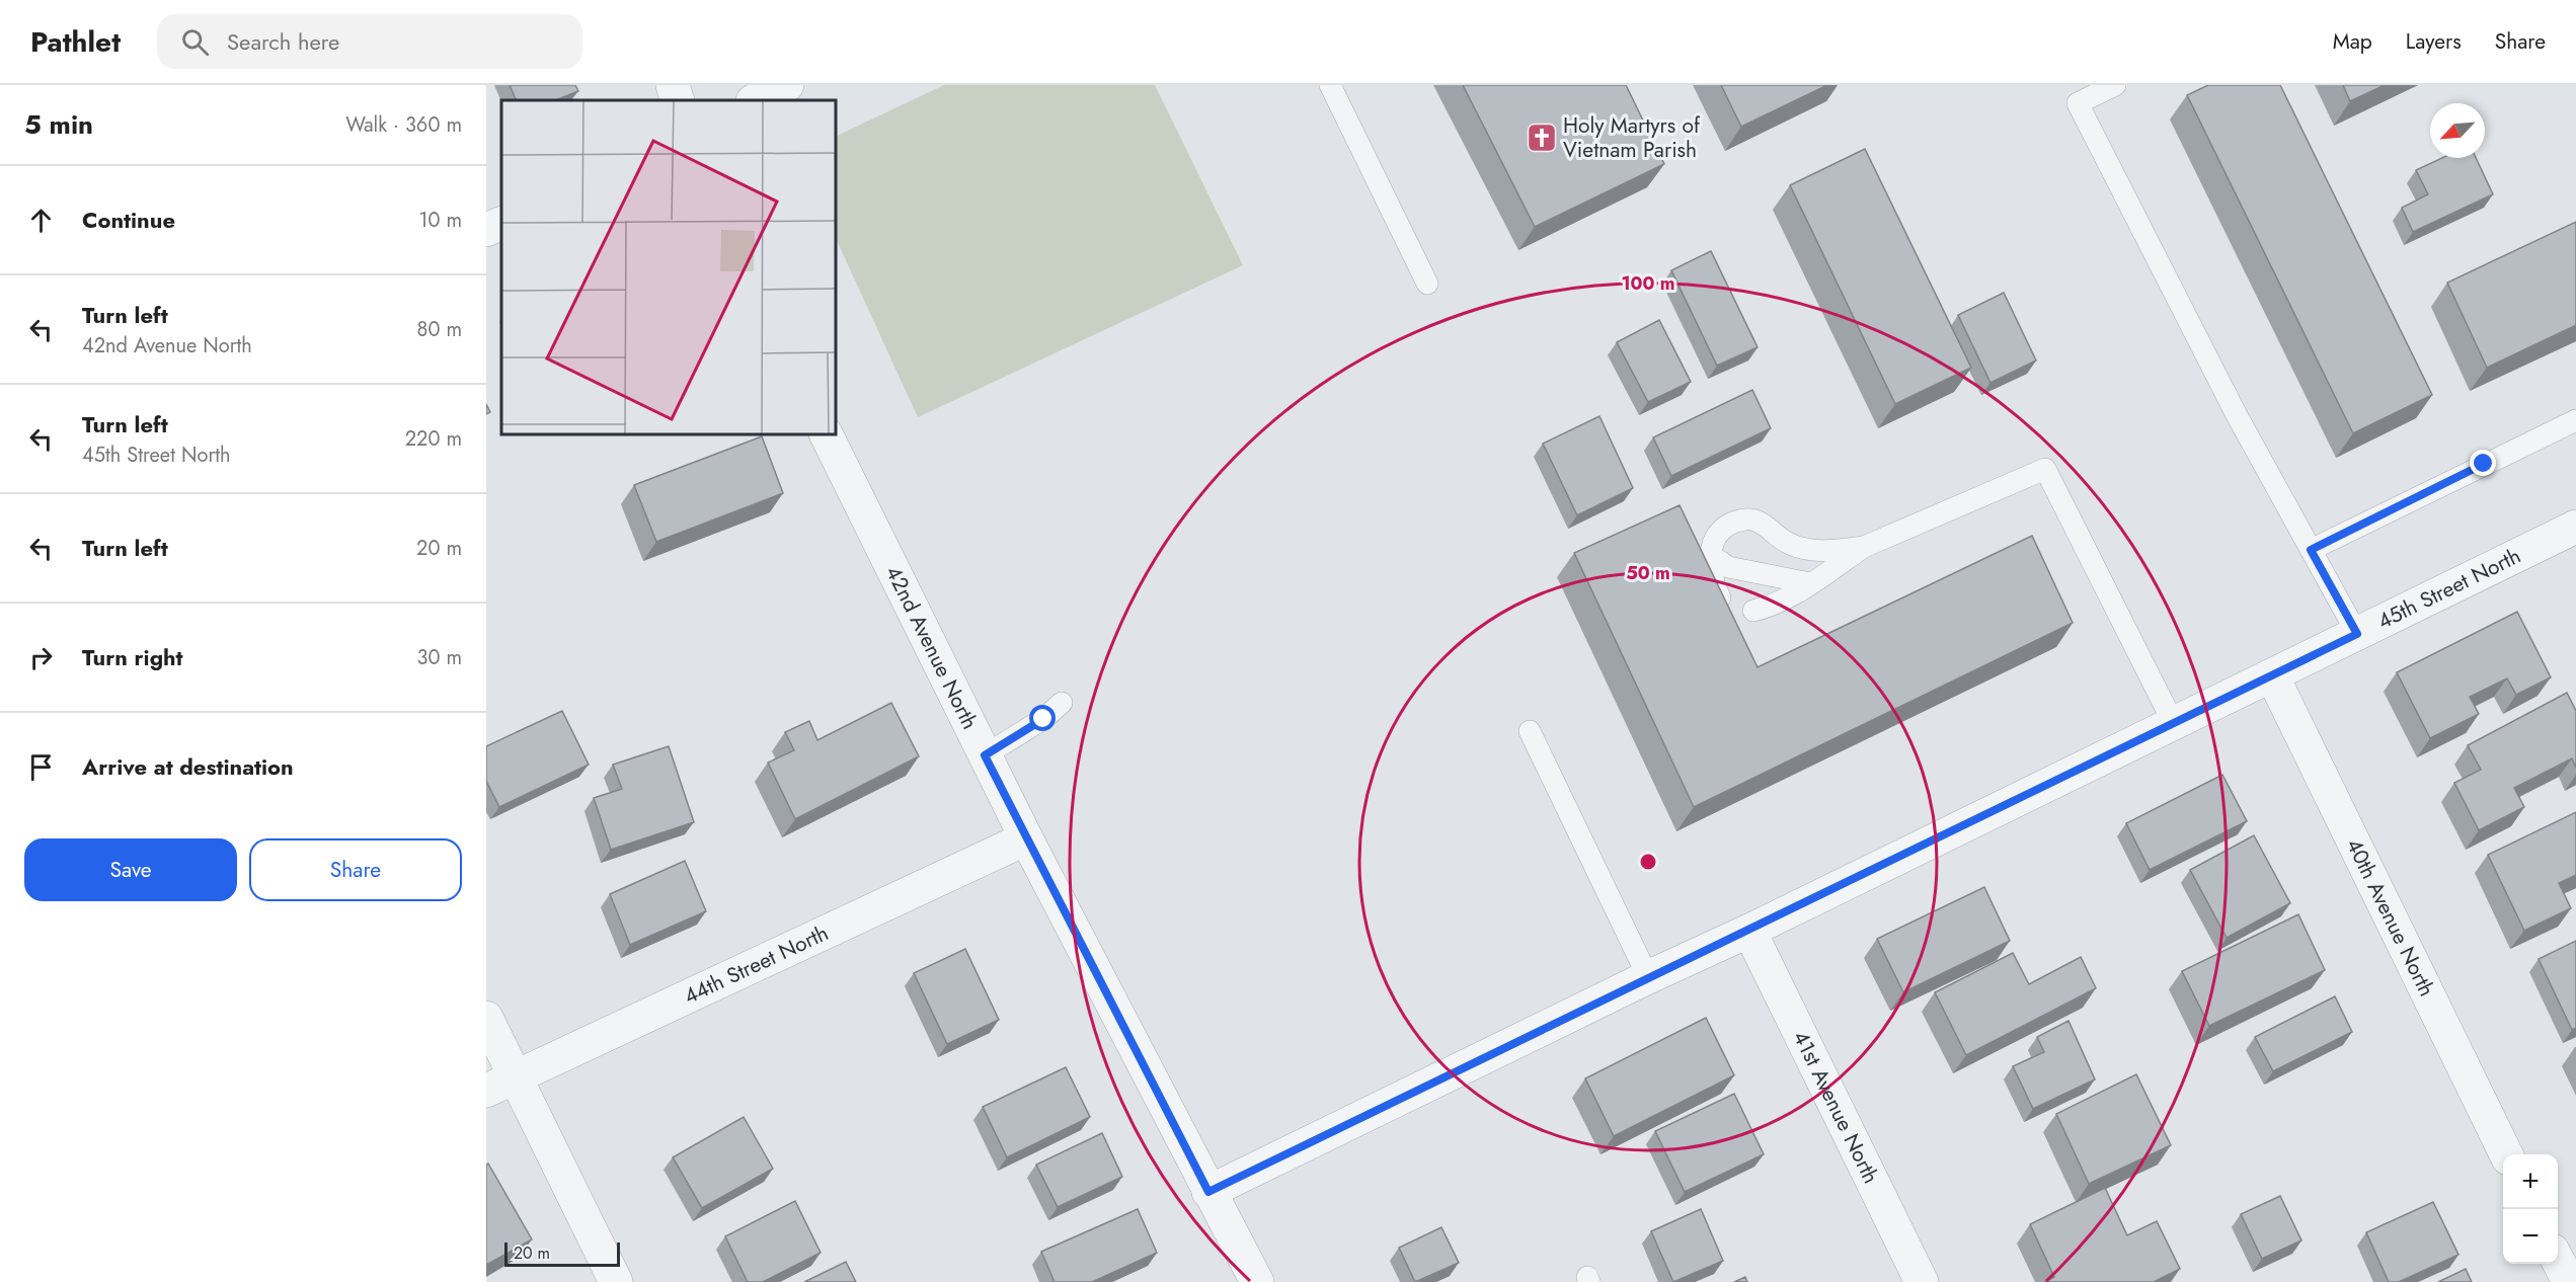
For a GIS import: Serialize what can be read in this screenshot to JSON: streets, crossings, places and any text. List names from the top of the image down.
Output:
{
  "streets": {
    "street": [
      "45th Street North",
      "42nd Avenue North",
      "40th Avenue North",
      "44th Street North",
      "41st Avenue North"
    ]
  },
  "crossings": [
    ["45th Street North", "42nd Avenue North"],
    ["45th Street North", "40th Avenue North"],
    ["45th Street North", "41st Avenue North"],
    ["42nd Avenue North", "44th Street North"]
  ],
  "places": {
    "church": ["Holy Martyrs of Vietnam Parish"]
  },
  "scale_bar": "20 m",
  "north": "bottom left",
  "page": {
    "header": "Pathlet",
    "search": "Search here",
    "nav": ["Map", "Layers", "Share"],
    "heading": ["5 min", "Walk · 360 m"],
    "list": [
      ["Continue", "10 m"],
      ["Turn left", "42nd Avenue North", "80 m"],
      ["Turn left", "45th Street North", "220 m"],
      ["Turn left", "20 m"],
      ["Turn right", "30 m"],
      "Arrive at destination"
    ],
    "buttons": ["Save", "Share"],
    "map_buttons": ["+", "−"],
    "scale": "20 m"
  },
  "rings": ["100 m", "50 m"]
}
